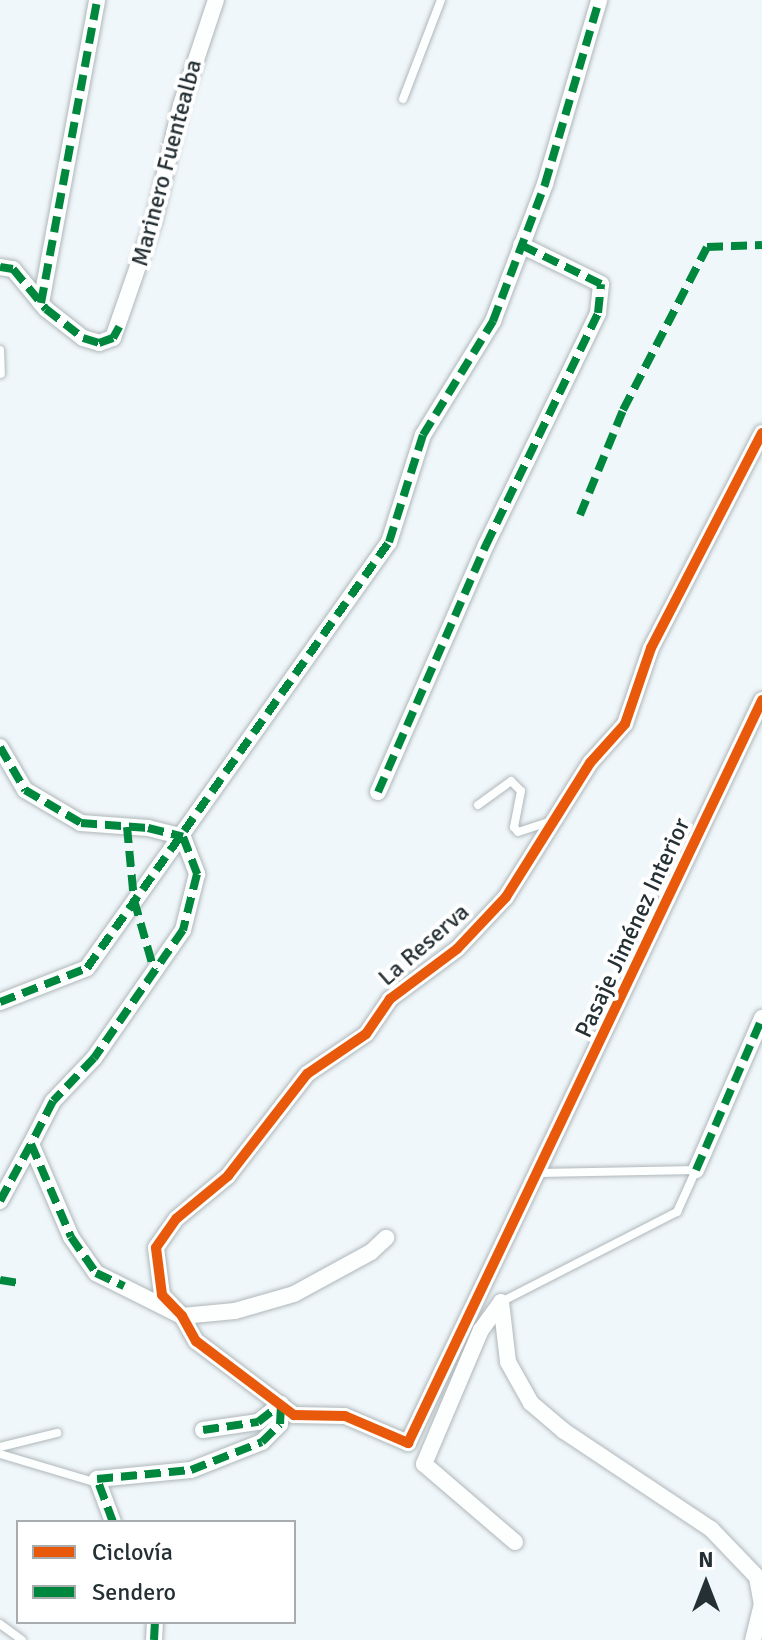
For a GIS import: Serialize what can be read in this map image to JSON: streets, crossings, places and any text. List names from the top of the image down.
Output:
{
  "streets": {
    "street": ["Marinero Fuentealba", "Pasaje Jiménez Interior", "La Reserva"]
  },
  "crossings": [
    ["Pasaje Jiménez Interior", "La Reserva"]
  ],
  "legend": ["Ciclovía", "Sendero"],
  "north": "top"
}
